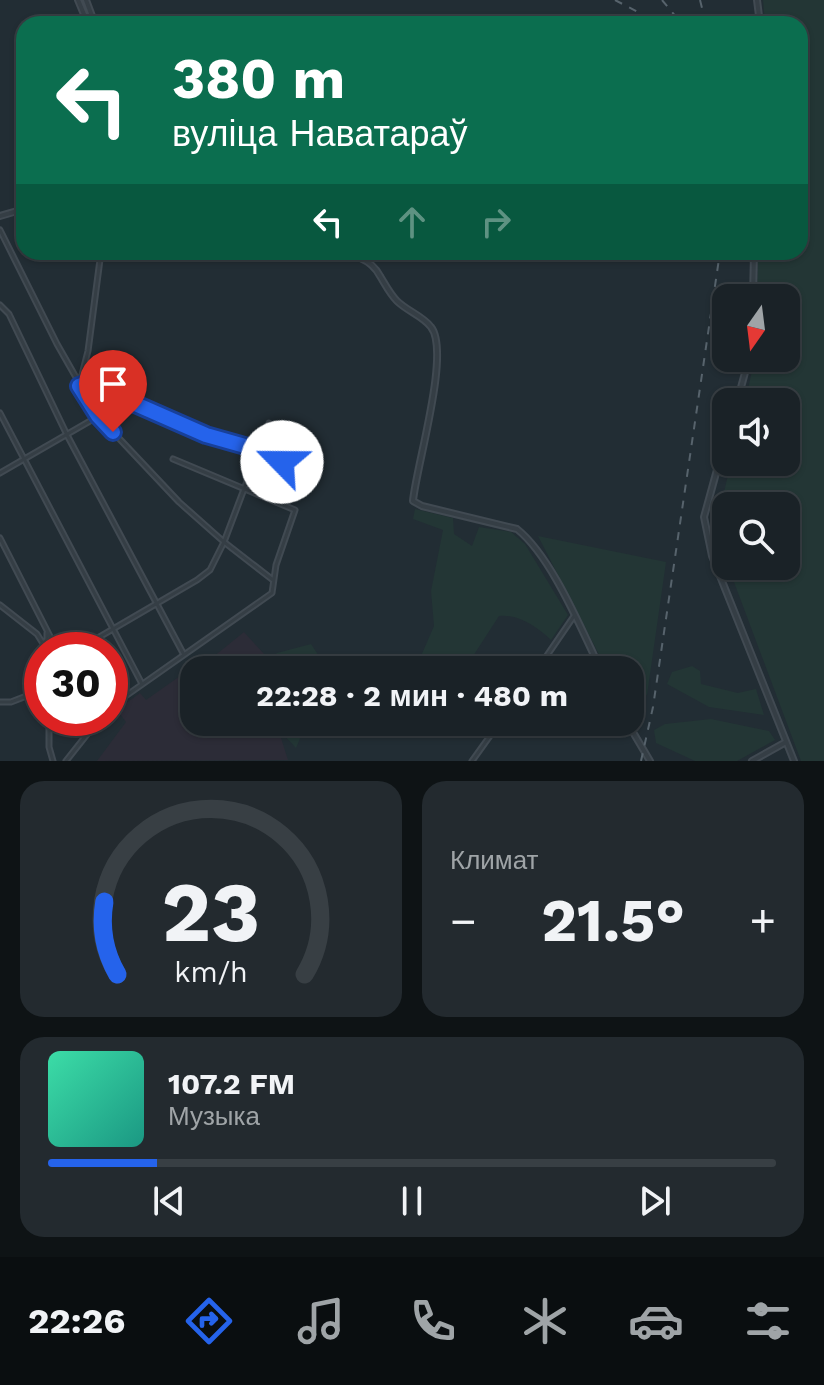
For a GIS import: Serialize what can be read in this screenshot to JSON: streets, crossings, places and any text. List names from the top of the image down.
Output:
{
  "north": "bottom",
  "page": {
    "turn": ["380 m", "вуліца Наватараў"],
    "limit": "30",
    "trip": "22:28 · 2 мин · 480 m",
    "tile": "Климат",
    "heat": ["−", "21.5°", "+"],
    "song": ["107.2 FM", "Музыка"],
    "tabs": "22:26",
    "gauge": ["23", "km/h"]
  }
}
